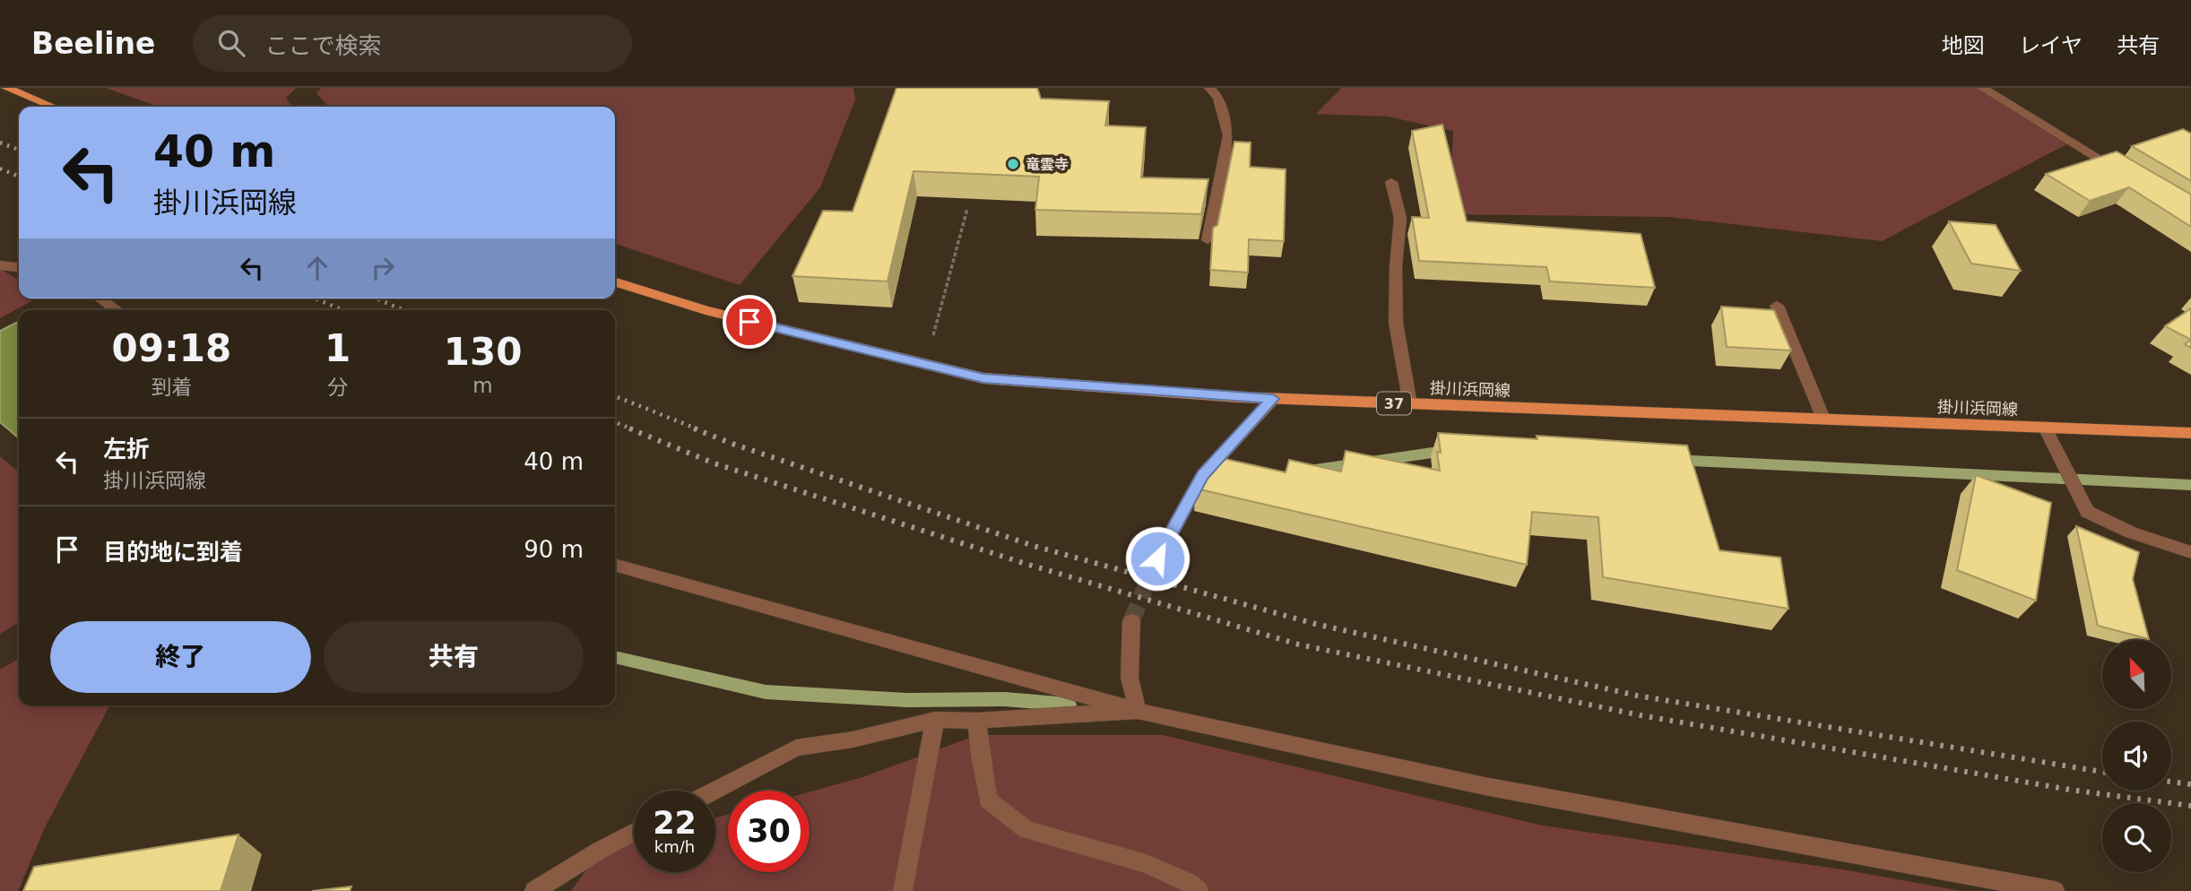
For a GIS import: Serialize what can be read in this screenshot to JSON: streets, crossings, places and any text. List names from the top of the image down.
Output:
{
  "streets": {
    "main road": ["掛川浜岡線", "37"]
  },
  "places": ["竜雲寺"],
  "north": "top left",
  "page": {
    "header": "Beeline",
    "search": "ここで検索",
    "nav": ["地図", "レイヤ", "共有"],
    "turn": ["40 m", "掛川浜岡線"],
    "eta": [
      "09:18",
      "到着",
      "1",
      "分",
      "130",
      "m"
    ],
    "list": [
      {
        "name": "左折",
        "note": "掛川浜岡線",
        "value": "40 m"
      },
      {
        "name": "目的地に到着",
        "value": "90 m"
      }
    ],
    "buttons": ["終了", "共有"],
    "speed": "22 km/h",
    "limit": "30"
  }
}
